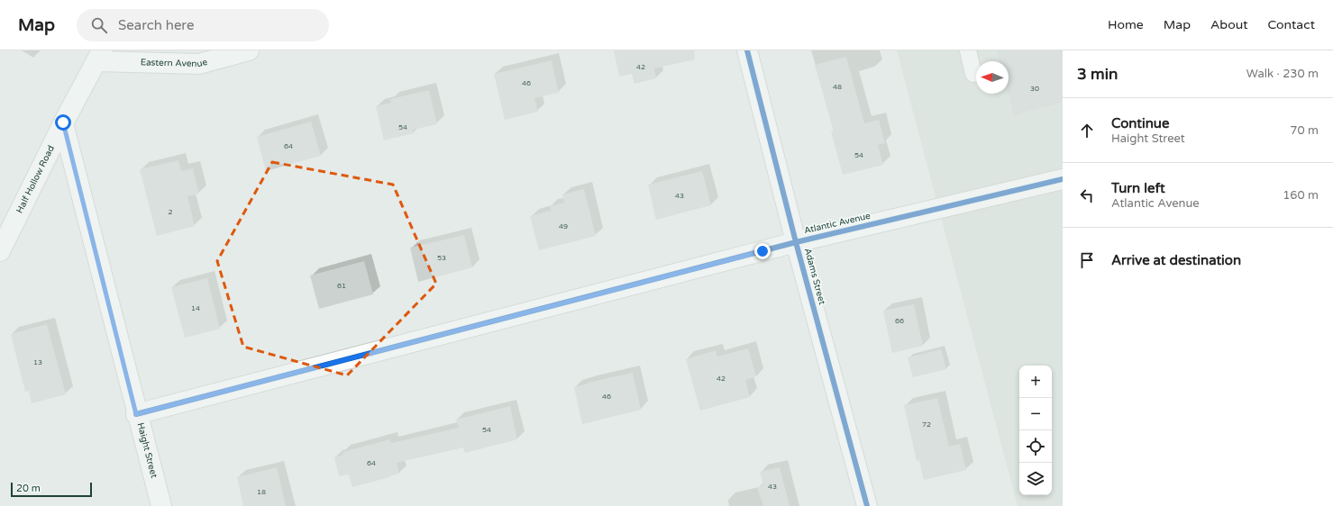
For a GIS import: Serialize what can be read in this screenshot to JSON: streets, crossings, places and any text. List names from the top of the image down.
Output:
{
  "streets": {
    "street": [
      "Eastern Avenue",
      "Half Hollow Road",
      "Atlantic Avenue",
      "Adams Street",
      "Haight Street"
    ]
  },
  "crossings": [
    ["Eastern Avenue", "Half Hollow Road"],
    ["Half Hollow Road", "Haight Street"],
    ["Atlantic Avenue", "Adams Street"],
    ["Atlantic Avenue", "Haight Street"]
  ],
  "house_numbers": [
    "42",
    "46",
    "48",
    "30",
    "54",
    "64",
    "54",
    "43",
    "2",
    "49",
    "53",
    "61",
    "14",
    "66",
    "13",
    "42",
    "46",
    "72",
    "54",
    "64",
    "43",
    "18"
  ],
  "scale_bar": "20 m",
  "north": "left",
  "page": {
    "header": "Map",
    "search": "Search here",
    "nav": [
      "Home",
      "Map",
      "About",
      "Contact"
    ],
    "heading": ["3 min", "Walk · 230 m"],
    "list": [
      ["Continue", "Haight Street", "70 m"],
      ["Turn left", "Atlantic Avenue", "160 m"],
      "Arrive at destination"
    ],
    "map_buttons": ["+", "−"],
    "scale": "20 m"
  }
}
